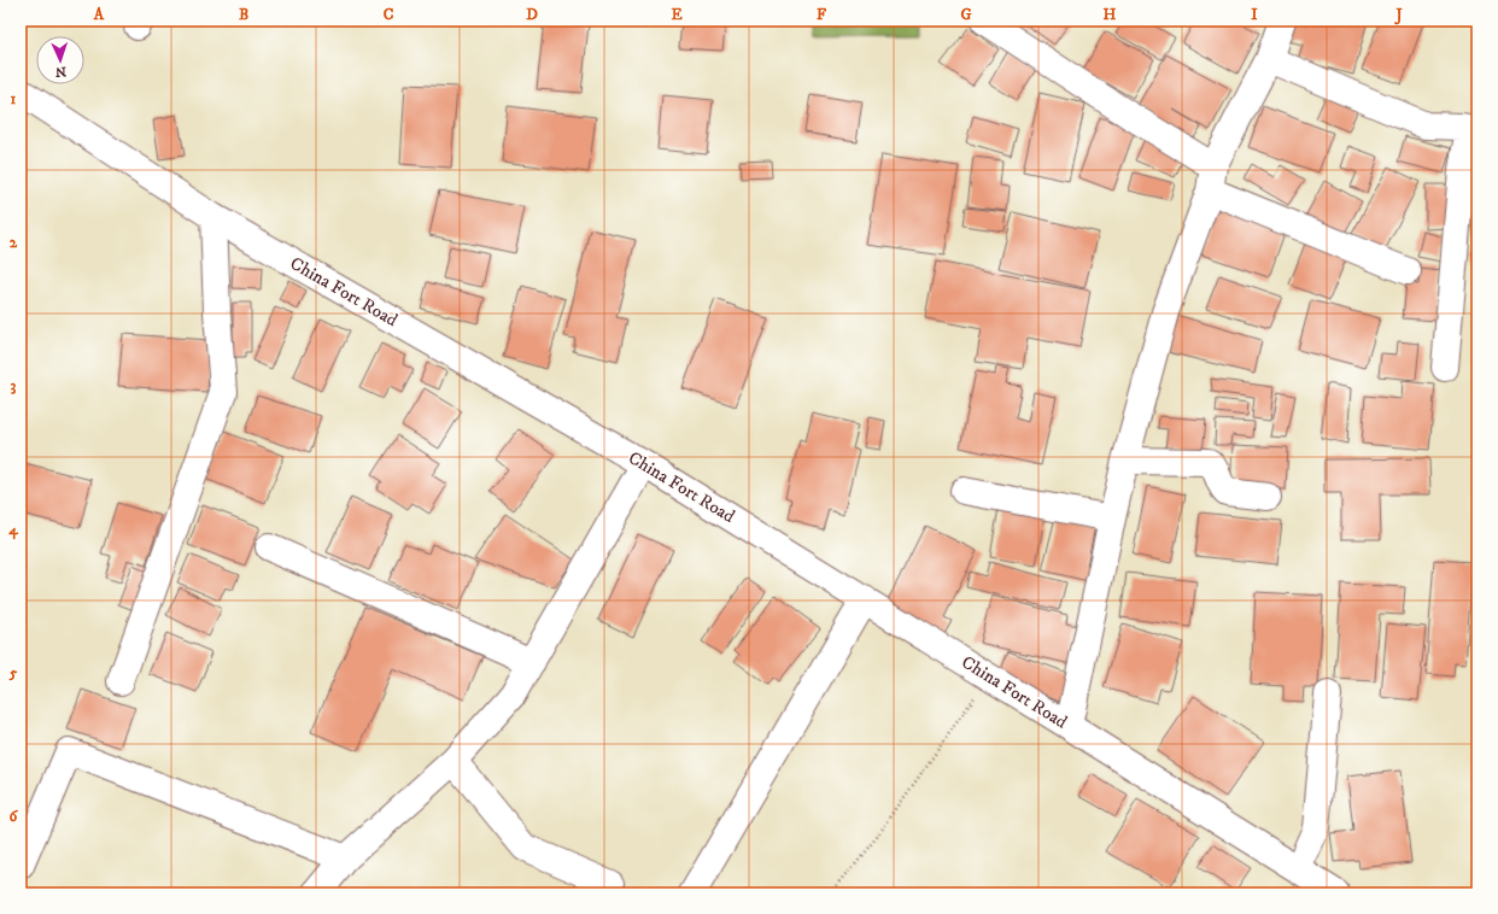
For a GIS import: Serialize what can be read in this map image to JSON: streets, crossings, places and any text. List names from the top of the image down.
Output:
{
  "streets": {
    "street": ["China Fort Road"]
  },
  "north": "bottom",
  "grid": {
    "columns": [
      "A",
      "B",
      "C",
      "D",
      "E",
      "F",
      "G",
      "H",
      "I",
      "J"
    ],
    "rows": [
      "1",
      "2",
      "3",
      "4",
      "5",
      "6"
    ]
  }
}
